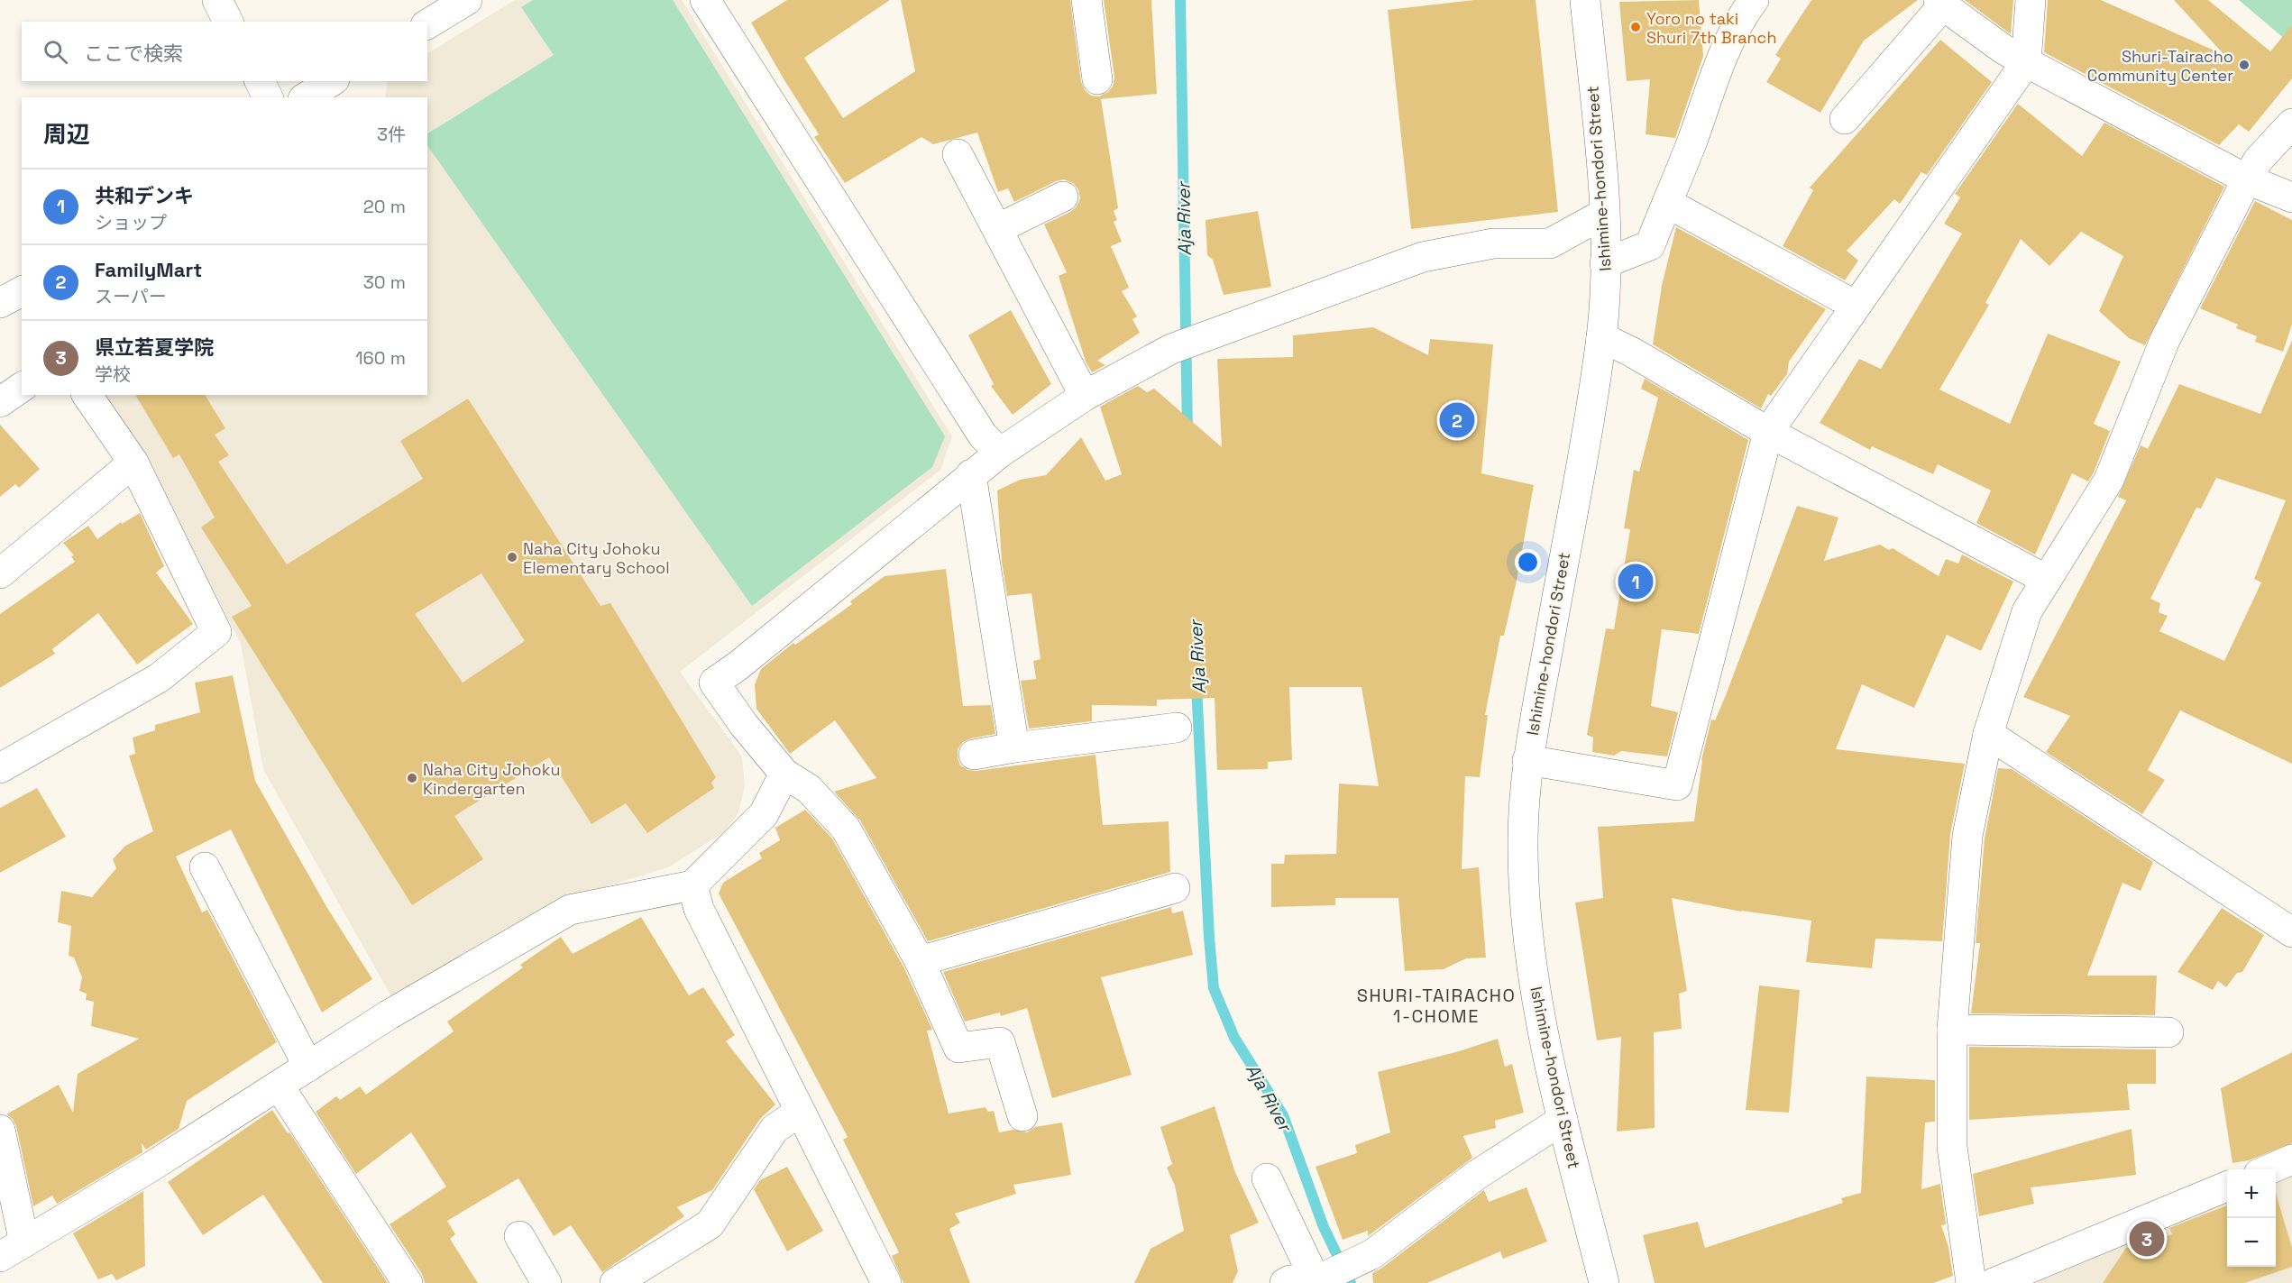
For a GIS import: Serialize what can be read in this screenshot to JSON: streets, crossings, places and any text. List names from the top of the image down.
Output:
{
  "streets": {
    "street": ["Ishimine-hondori Street"]
  },
  "districts": ["SHURI-TAIRACHO 1-CHOME"],
  "water": ["Aja River"],
  "places": [
    "Yoro no taki Shuri 7th Branch",
    "Shuri-Tairacho Community Center",
    "Naha City Johoku Elementary School",
    "Naha City Johoku Kindergarten"
  ],
  "page": {
    "search": "ここで検索",
    "heading": ["周辺", "3件"],
    "list": [
      {
        "mark": "1",
        "name": "共和デンキ",
        "note": "ショップ",
        "value": "20 m"
      },
      {
        "mark": "2",
        "name": "FamilyMart",
        "note": "スーパー",
        "value": "30 m"
      },
      {
        "mark": "3",
        "name": "県立若夏学院",
        "note": "学校",
        "value": "160 m"
      }
    ],
    "pins": ["2", "1", "3"],
    "map_buttons": ["+", "−"]
  }
}
